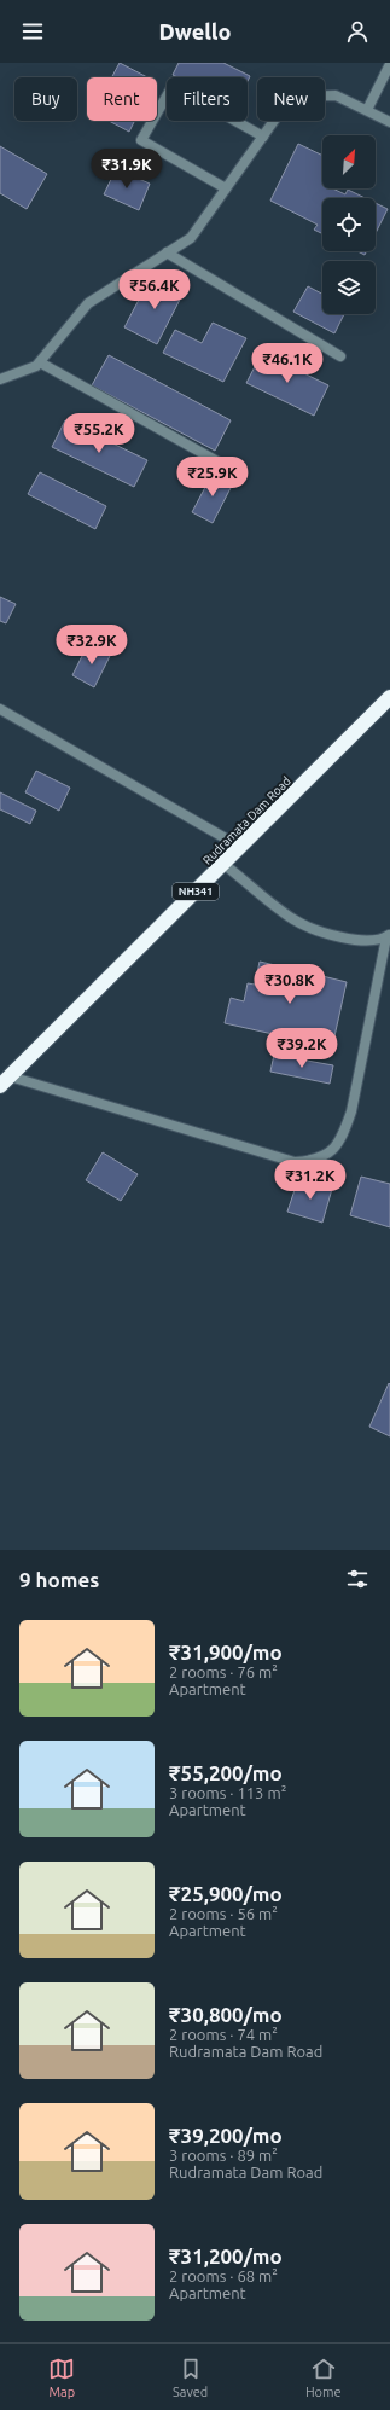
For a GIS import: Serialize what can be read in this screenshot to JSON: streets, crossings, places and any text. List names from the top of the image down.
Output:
{
  "streets": {
    "highway": ["Rudramata Dam Road", "NH341"]
  },
  "north": "top right",
  "page": {
    "header": "Dwello",
    "chip": [
      "Buy",
      "Rent",
      "Filters",
      "New"
    ],
    "price": [
      "₹31.9K",
      "₹56.4K",
      "₹46.1K",
      "₹55.2K",
      "₹25.9K",
      "₹32.9K",
      "₹30.8K",
      "₹39.2K",
      "₹31.2K"
    ],
    "heading": "9 homes",
    "list": [
      {
        "name": "₹31,900/mo",
        "note": "2 rooms · 76 m² · Apartment"
      },
      {
        "name": "₹55,200/mo",
        "note": "3 rooms · 113 m² · Apartment"
      },
      {
        "name": "₹25,900/mo",
        "note": "2 rooms · 56 m² · Apartment"
      },
      {
        "name": "₹30,800/mo",
        "note": "2 rooms · 74 m² · Rudramata Dam Road"
      },
      {
        "name": "₹39,200/mo",
        "note": "3 rooms · 89 m² · Rudramata Dam Road"
      },
      {
        "name": "₹31,200/mo",
        "note": "2 rooms · 68 m² · Apartment"
      }
    ],
    "tabs": ["Map", "Saved", "Home"]
  }
}
